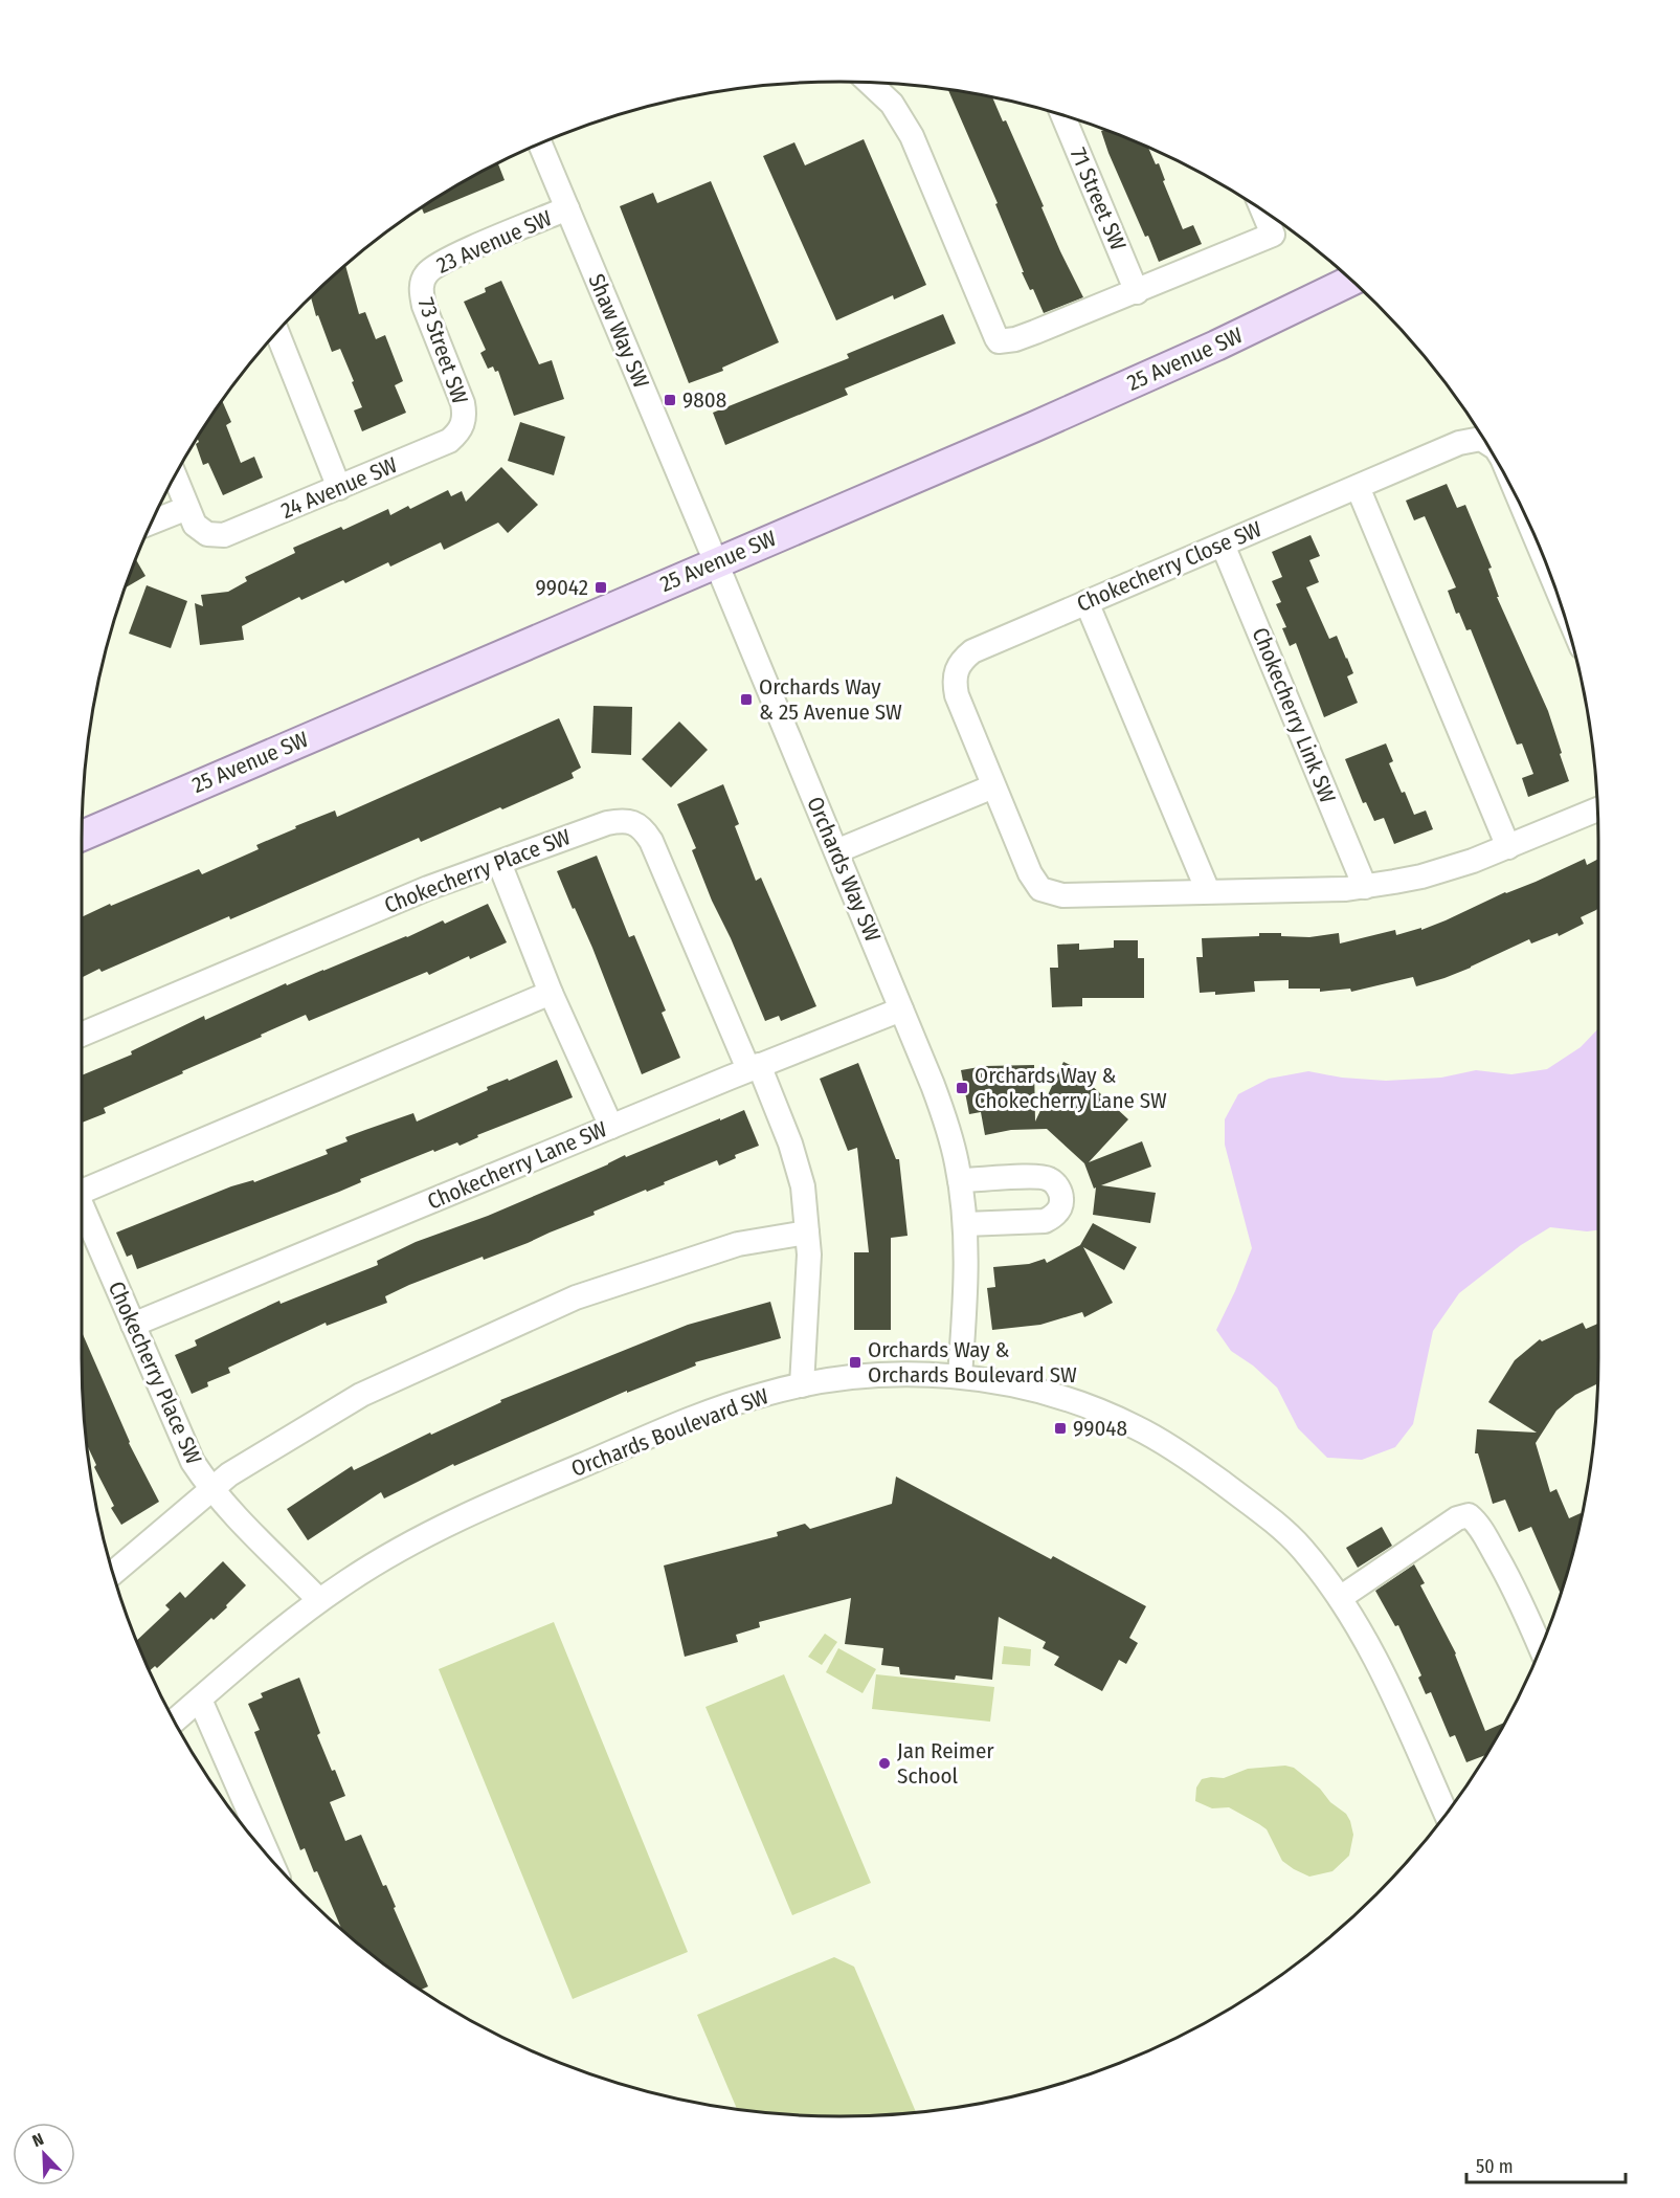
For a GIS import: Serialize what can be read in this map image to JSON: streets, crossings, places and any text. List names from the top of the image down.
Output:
{
  "streets": {
    "main road": ["25 Avenue SW"],
    "street": [
      "71 Street SW",
      "23 Avenue SW",
      "Shaw Way SW",
      "73 Street SW",
      "24 Avenue SW",
      "Chokecherry Close SW",
      "Chokecherry Link SW",
      "Orchards Way SW",
      "Chokecherry Place SW",
      "Chokecherry Lane SW",
      "Orchards Boulevard SW"
    ]
  },
  "crossings": [
    ["23 Avenue SW", "Shaw Way SW"],
    ["23 Avenue SW", "73 Street SW"],
    ["Shaw Way SW", "25 Avenue SW"],
    ["Shaw Way SW", "Orchards Way SW"],
    ["73 Street SW", "24 Avenue SW"],
    ["25 Avenue SW", "Orchards Way SW"],
    ["Chokecherry Close SW", "Chokecherry Link SW"],
    ["Orchards Way SW", "Chokecherry Lane SW"],
    ["Orchards Way SW", "Orchards Boulevard SW"],
    ["Chokecherry Place SW", "Chokecherry Lane SW"],
    ["Chokecherry Place SW", "Orchards Boulevard SW"]
  ],
  "places": {
    "transit": [
      "9808",
      "99042",
      "Orchards Way & 25 Avenue SW",
      "Orchards Way & Chokecherry Lane SW",
      "Orchards Way & Orchards Boulevard SW",
      "99048"
    ],
    "other": ["Jan Reimer School"]
  },
  "scale_bar": "50 m",
  "north": "top left"
}
